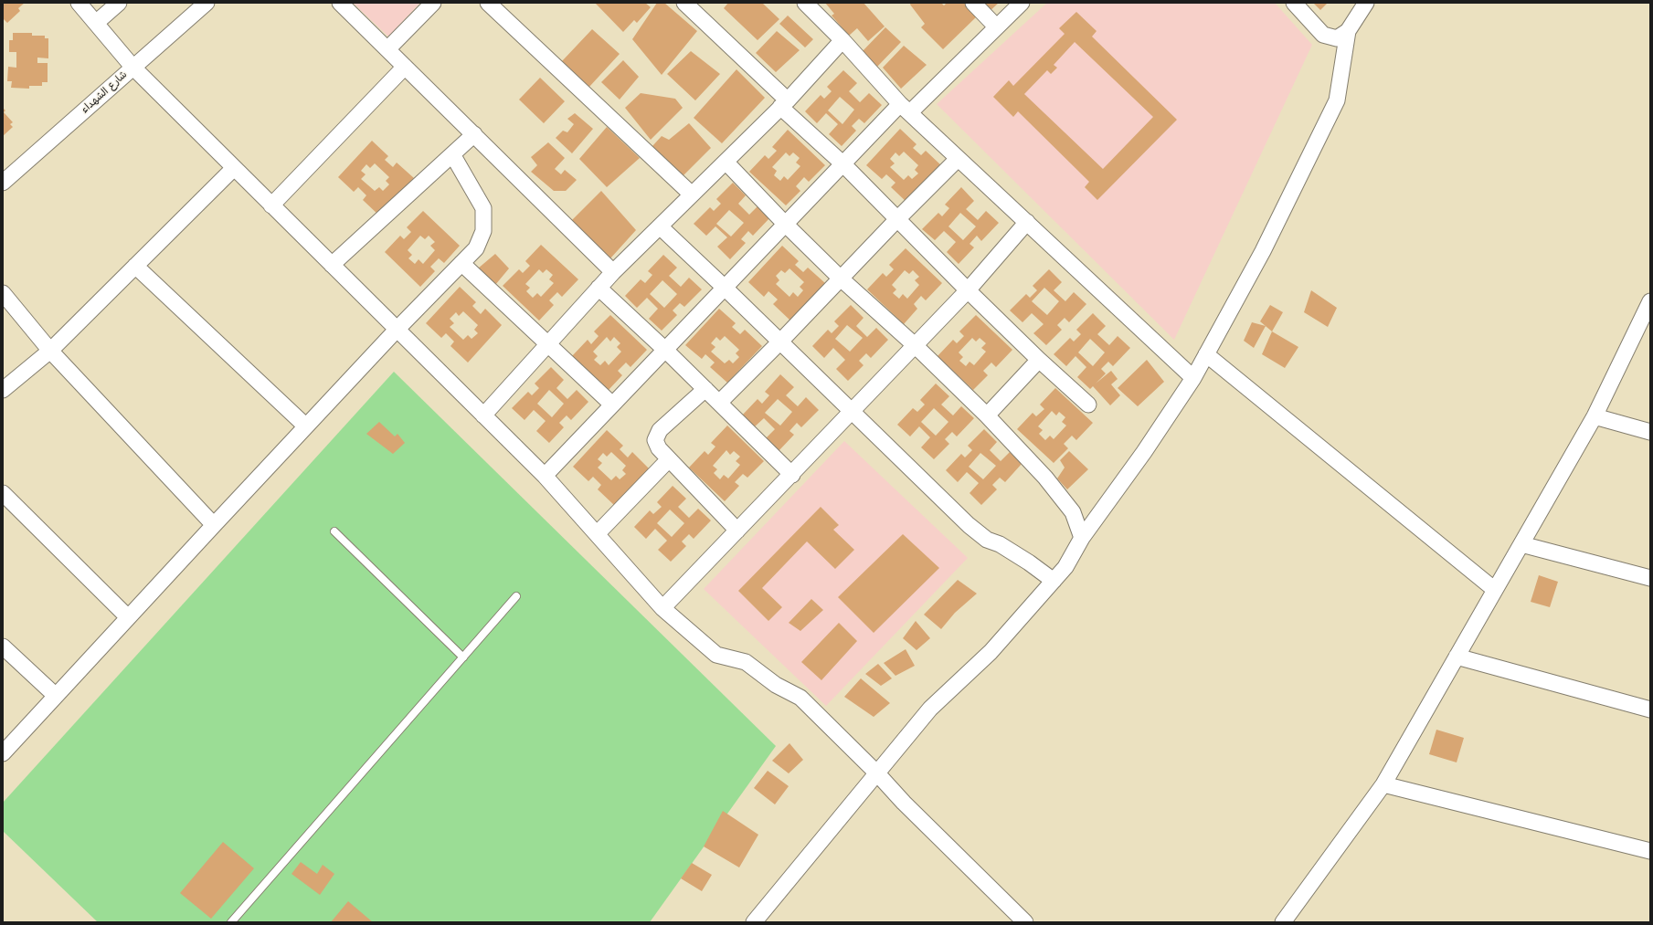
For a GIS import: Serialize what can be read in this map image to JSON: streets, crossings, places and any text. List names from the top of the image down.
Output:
{
  "streets": {
    "street": ["شارع الشهداء"]
  }
}
